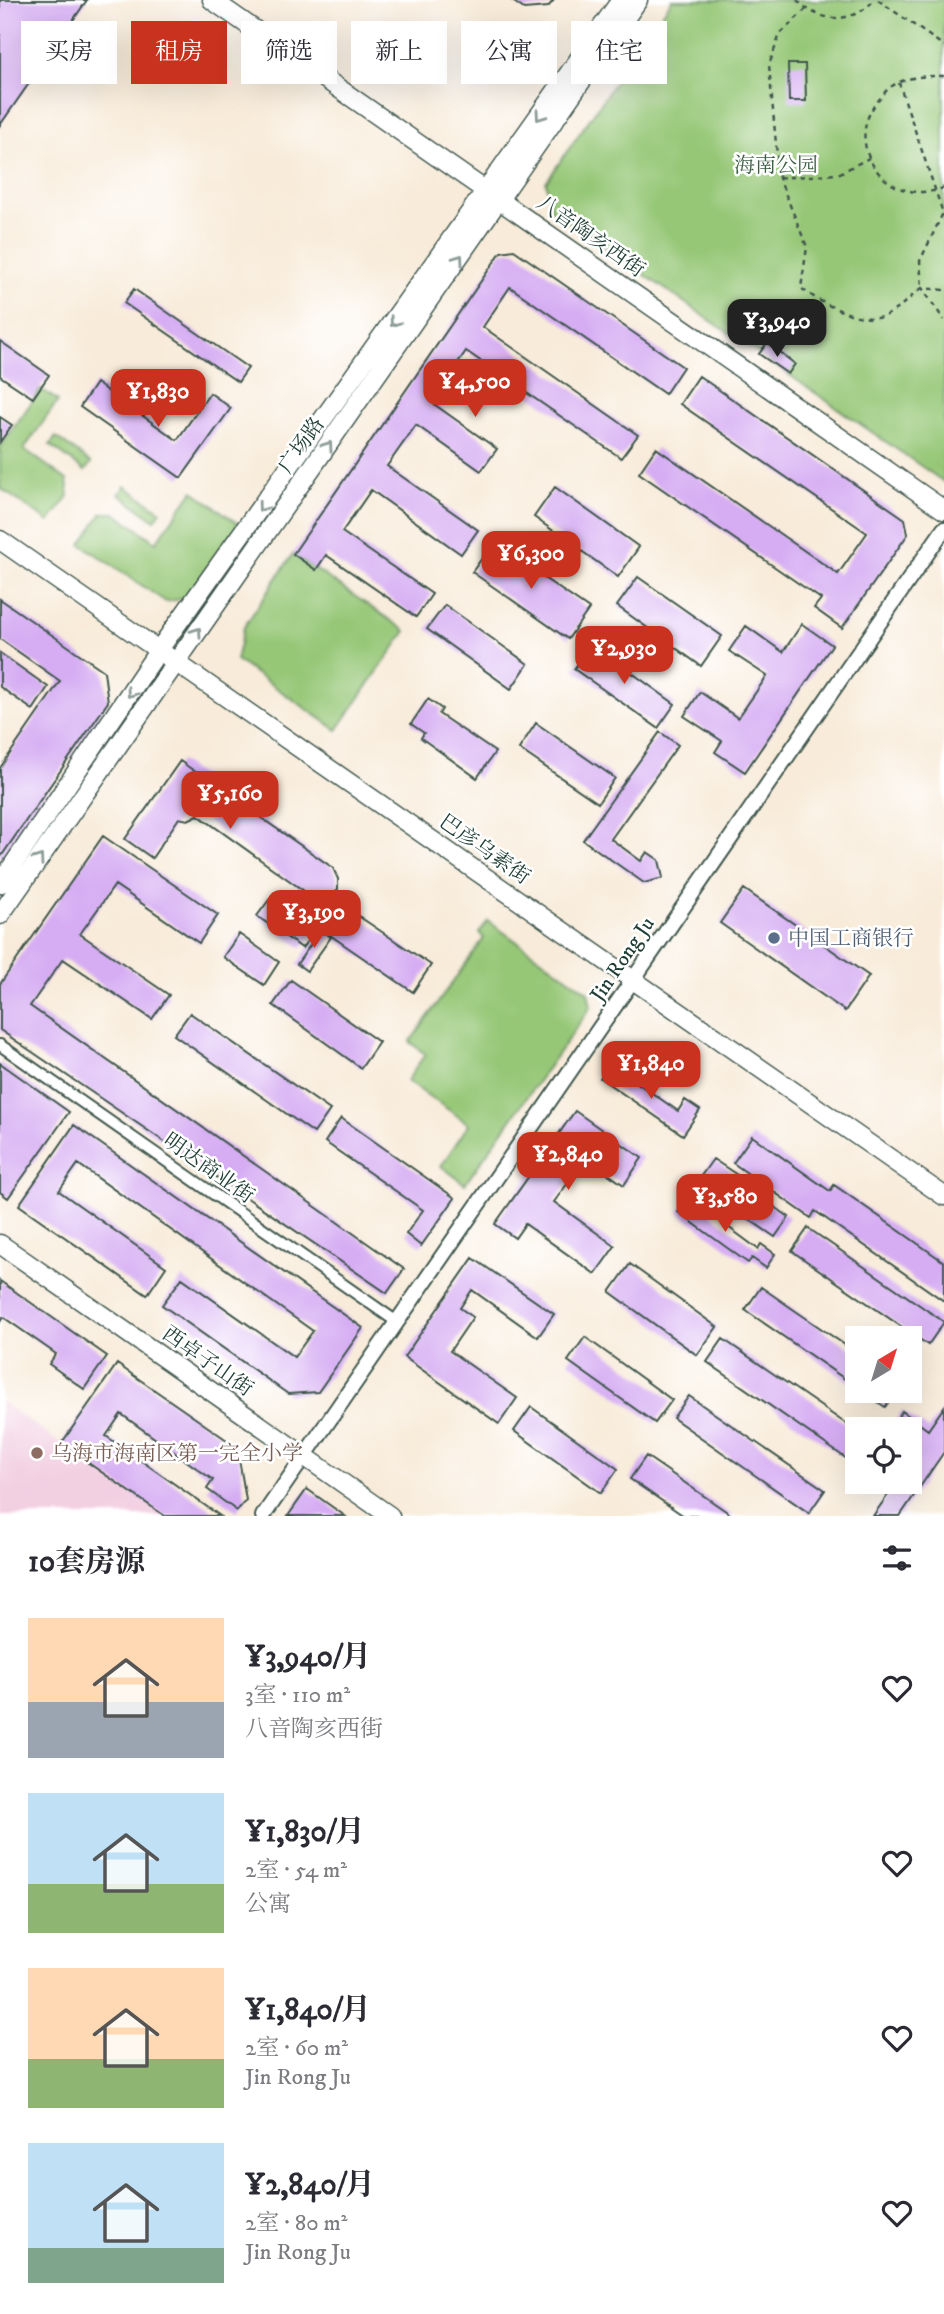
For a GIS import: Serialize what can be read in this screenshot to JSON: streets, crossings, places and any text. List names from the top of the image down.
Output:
{
  "streets": {
    "street": [
      "八音陶亥西街",
      "广场路",
      "巴彦乌素街",
      "Jin Rong Ju",
      "明达商业街",
      "西卓子山街"
    ]
  },
  "crossings": [
    ["八音陶亥西街", "广场路"],
    ["广场路", "巴彦乌素街"],
    ["巴彦乌素街", "Jin Rong Ju"],
    ["Jin Rong Ju", "明达商业街"],
    ["Jin Rong Ju", "西卓子山街"]
  ],
  "parks": ["海南公园"],
  "places": ["中国工商银行", "乌海市海南区第一完全小学"],
  "north": "top right",
  "page": {
    "chip": [
      "买房",
      "租房",
      "筛选",
      "新上",
      "公寓",
      "住宅"
    ],
    "price": [
      "¥3,940",
      "¥4,500",
      "¥1,830",
      "¥6,300",
      "¥2,930",
      "¥5,160",
      "¥3,190",
      "¥1,840",
      "¥2,840",
      "¥3,580"
    ],
    "heading": "10套房源",
    "list": [
      {
        "name": "¥3,940/月",
        "note": "3室 · 110 m² · 八音陶亥西街"
      },
      {
        "name": "¥1,830/月",
        "note": "2室 · 54 m² · 公寓"
      },
      {
        "name": "¥1,840/月",
        "note": "2室 · 60 m² · Jin Rong Ju"
      },
      {
        "name": "¥2,840/月",
        "note": "2室 · 80 m² · Jin Rong Ju"
      }
    ]
  }
}
